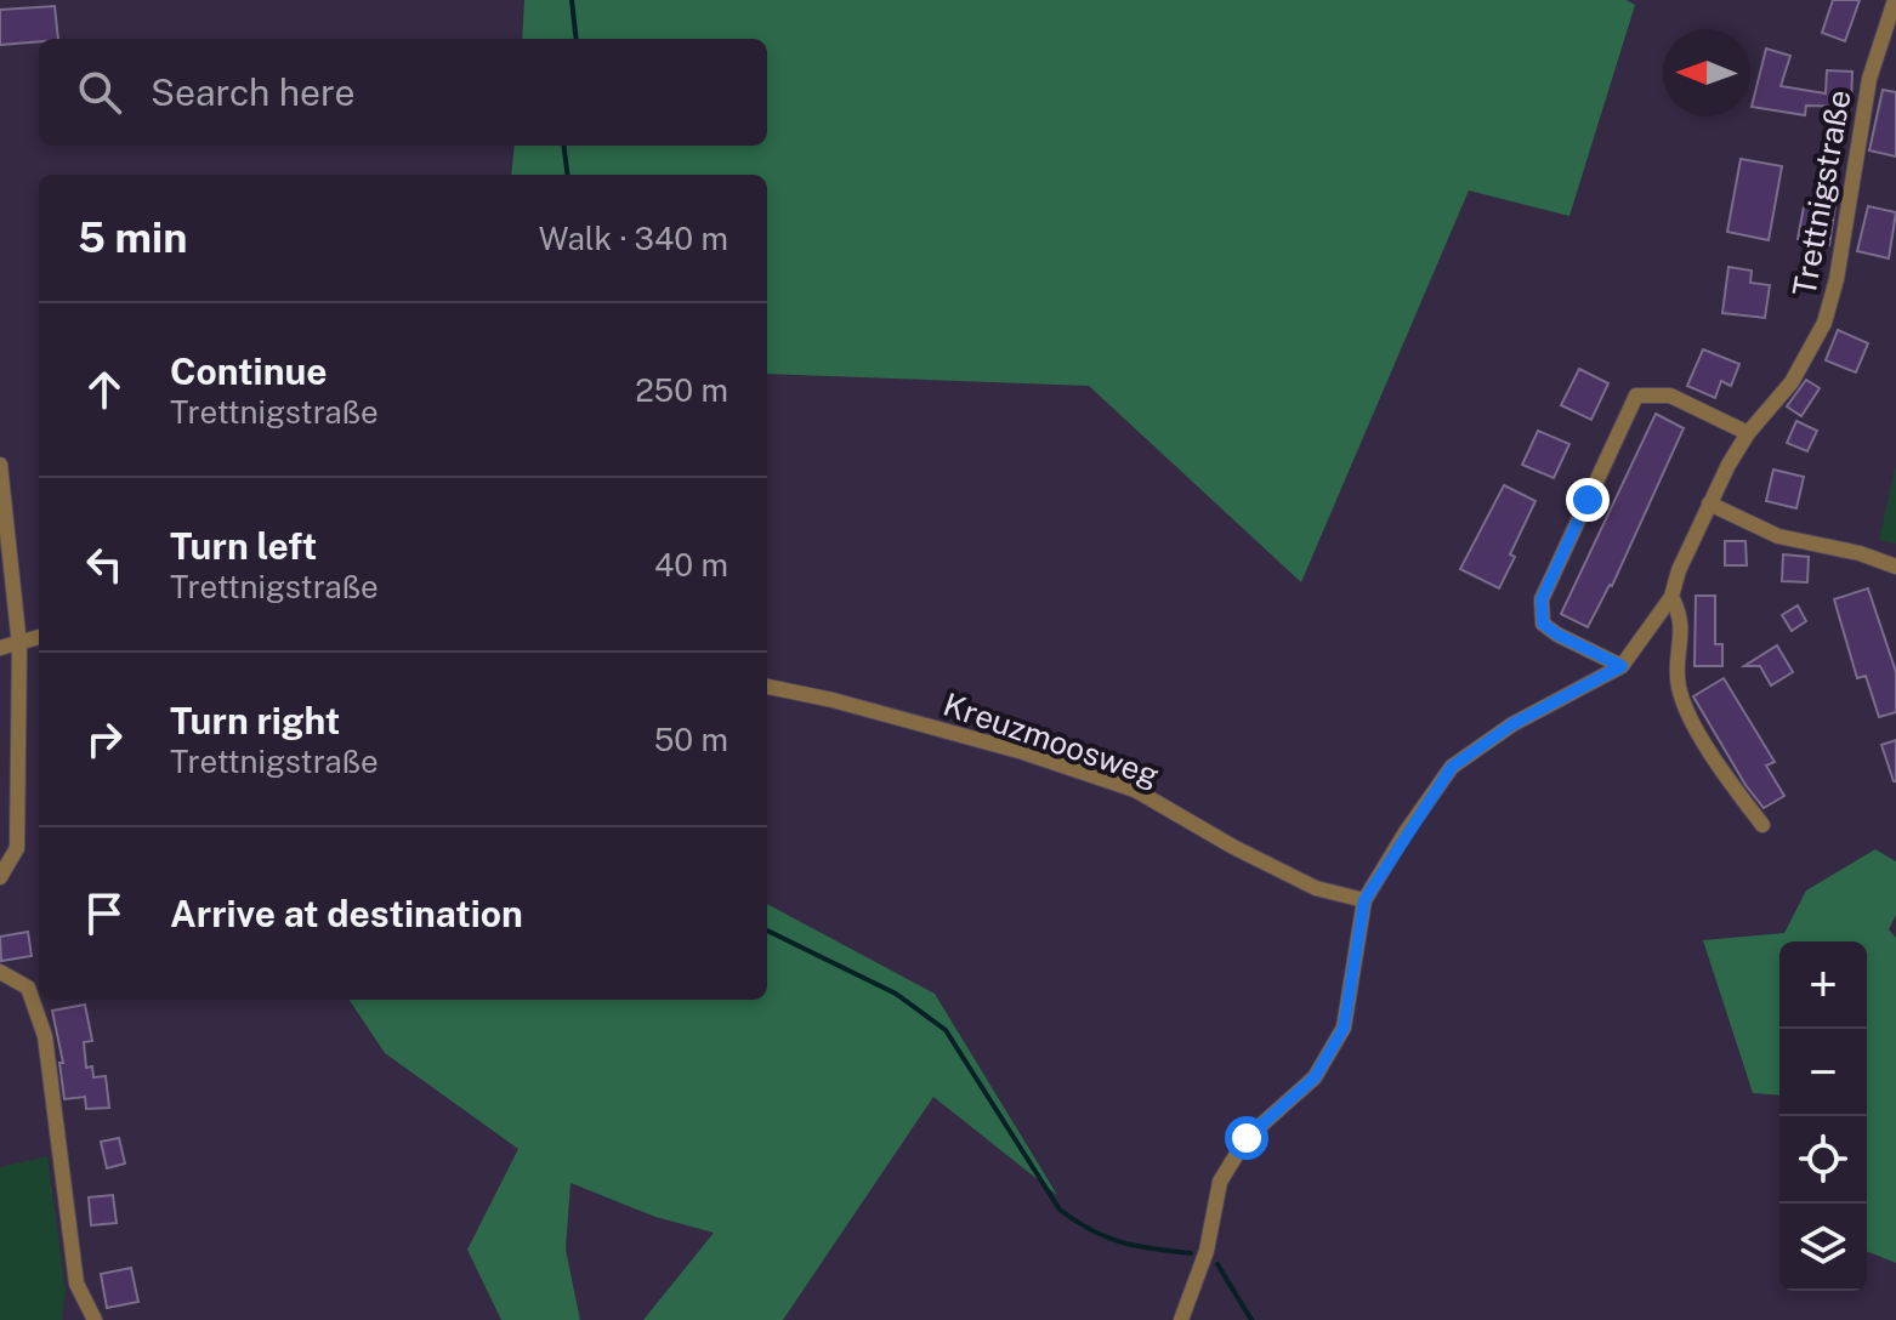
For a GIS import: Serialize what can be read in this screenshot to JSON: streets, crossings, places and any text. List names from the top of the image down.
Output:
{
  "streets": {
    "street": ["Trettnigstraße", "Kreuzmoosweg"]
  },
  "crossings": [
    ["Trettnigstraße", "Kreuzmoosweg"]
  ],
  "north": "left",
  "page": {
    "search": "Search here",
    "heading": ["5 min", "Walk · 340 m"],
    "list": [
      ["Continue", "Trettnigstraße", "250 m"],
      ["Turn left", "Trettnigstraße", "40 m"],
      ["Turn right", "Trettnigstraße", "50 m"],
      "Arrive at destination"
    ],
    "map_buttons": ["+", "−"]
  }
}
